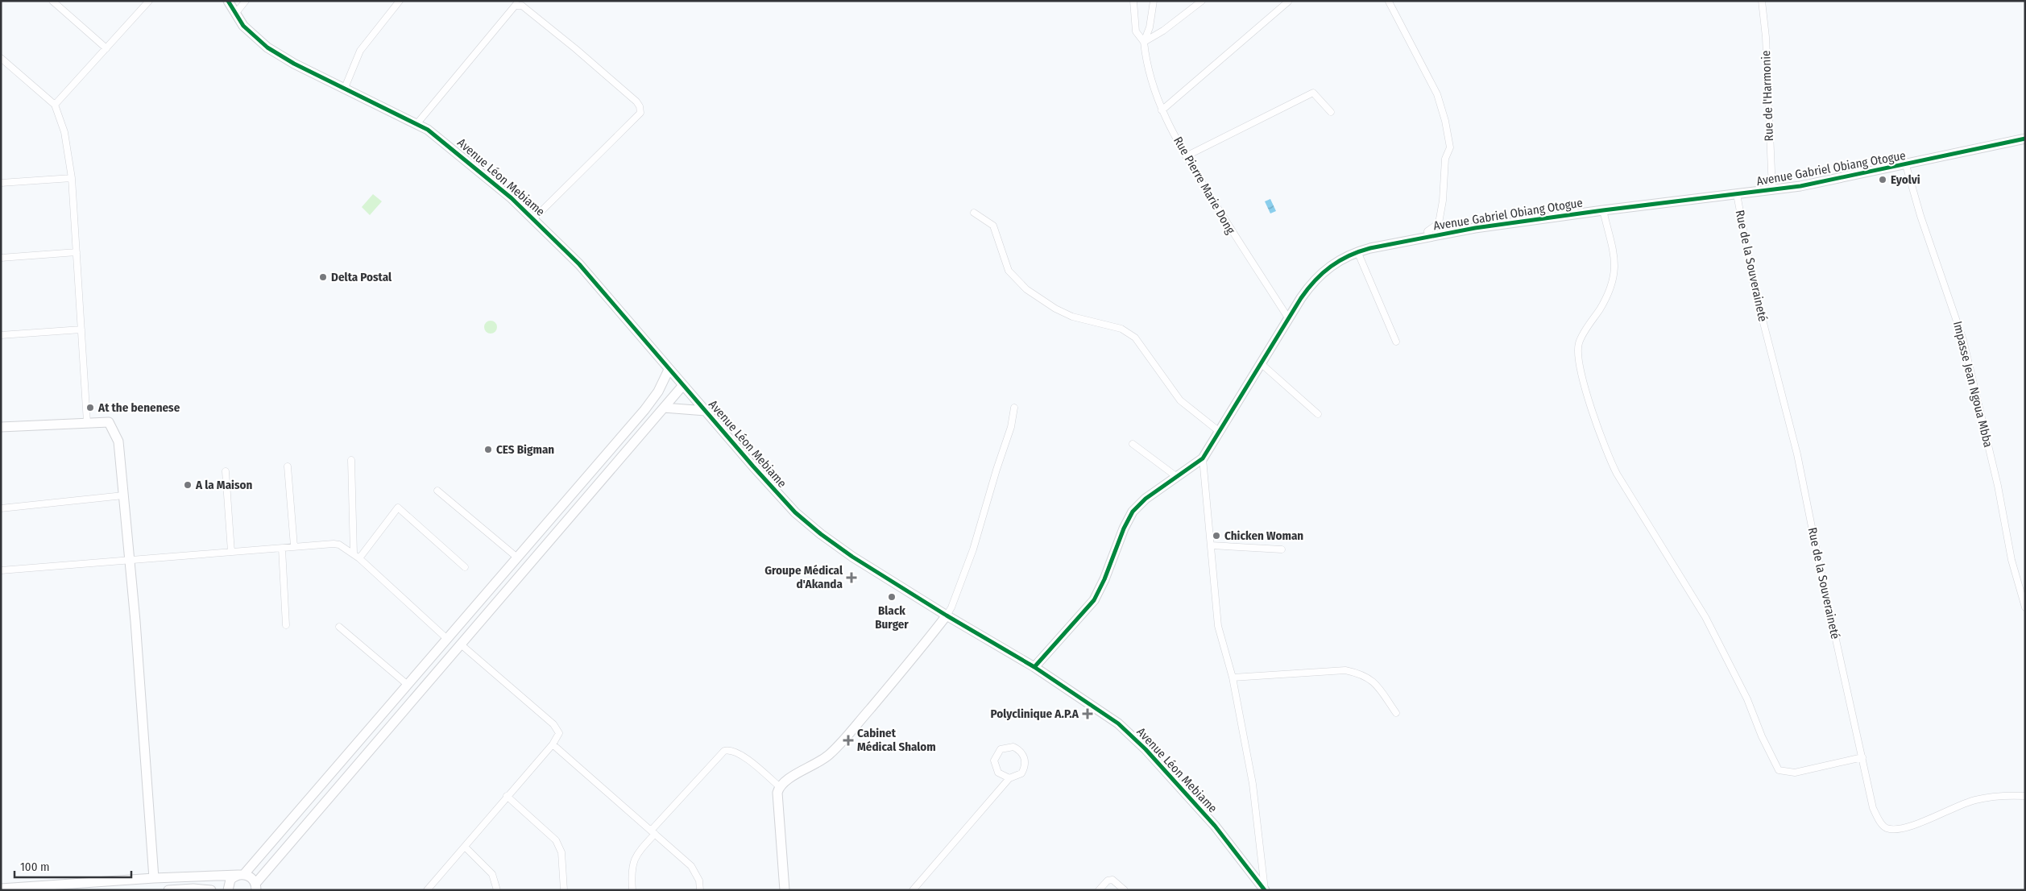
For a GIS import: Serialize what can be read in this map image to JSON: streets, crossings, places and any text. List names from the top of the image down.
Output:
{
  "streets": {
    "street": [
      "Rue de l'Harmonie",
      "Avenue Gabriel Obiang Otogue",
      "Avenue Léon Mebiame",
      "Rue Pierre Marie Dong",
      "Rue de la Souveraineté",
      "Impasse Jean Ngoua Mbba"
    ]
  },
  "crossings": [
    ["Rue de l'Harmonie", "Avenue Gabriel Obiang Otogue"],
    ["Avenue Gabriel Obiang Otogue", "Avenue Léon Mebiame"],
    ["Avenue Gabriel Obiang Otogue", "Rue Pierre Marie Dong"],
    ["Avenue Gabriel Obiang Otogue", "Rue de la Souveraineté"],
    ["Avenue Gabriel Obiang Otogue", "Impasse Jean Ngoua Mbba"]
  ],
  "places": {
    "other": [
      "Eyolvi",
      "Delta Postal",
      "At the benenese",
      "CES Bigman",
      "A la Maison",
      "Chicken Woman",
      "Black Burger"
    ],
    "health": ["Groupe Médical d'Akanda", "Polyclinique A.P.A", "Cabinet Médical Shalom"]
  },
  "scale_bar": "100 m"
}
